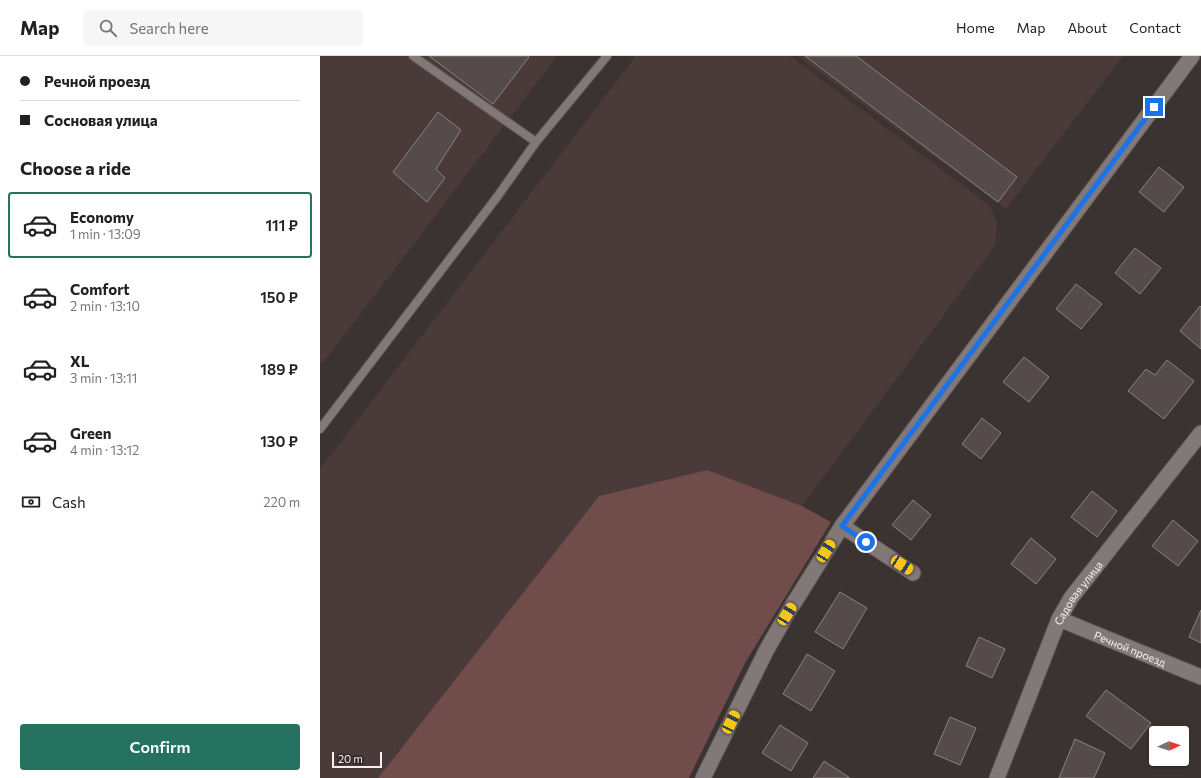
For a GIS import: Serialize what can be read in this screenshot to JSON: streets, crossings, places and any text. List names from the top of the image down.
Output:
{
  "streets": {
    "street": ["Садовая улица", "Речной проезд"]
  },
  "crossings": [
    ["Садовая улица", "Речной проезд"]
  ],
  "scale_bar": "20 m",
  "north": "right",
  "page": {
    "header": "Map",
    "search": "Search here",
    "nav": [
      "Home",
      "Map",
      "About",
      "Contact"
    ],
    "banner": ["Речной проезд", "Сосновая улица"],
    "heading": "Choose a ride",
    "list": [
      {
        "name": "Economy",
        "note": "1 min · 13:09",
        "value": "111 ₽"
      },
      {
        "name": "Comfort",
        "note": "2 min · 13:10",
        "value": "150 ₽"
      },
      {
        "name": "XL",
        "note": "3 min · 13:11",
        "value": "189 ₽"
      },
      {
        "name": "Green",
        "note": "4 min · 13:12",
        "value": "130 ₽"
      }
    ],
    "pay": ["Cash", "220 m"],
    "buttons": "Confirm",
    "scale": "20 m"
  }
}
